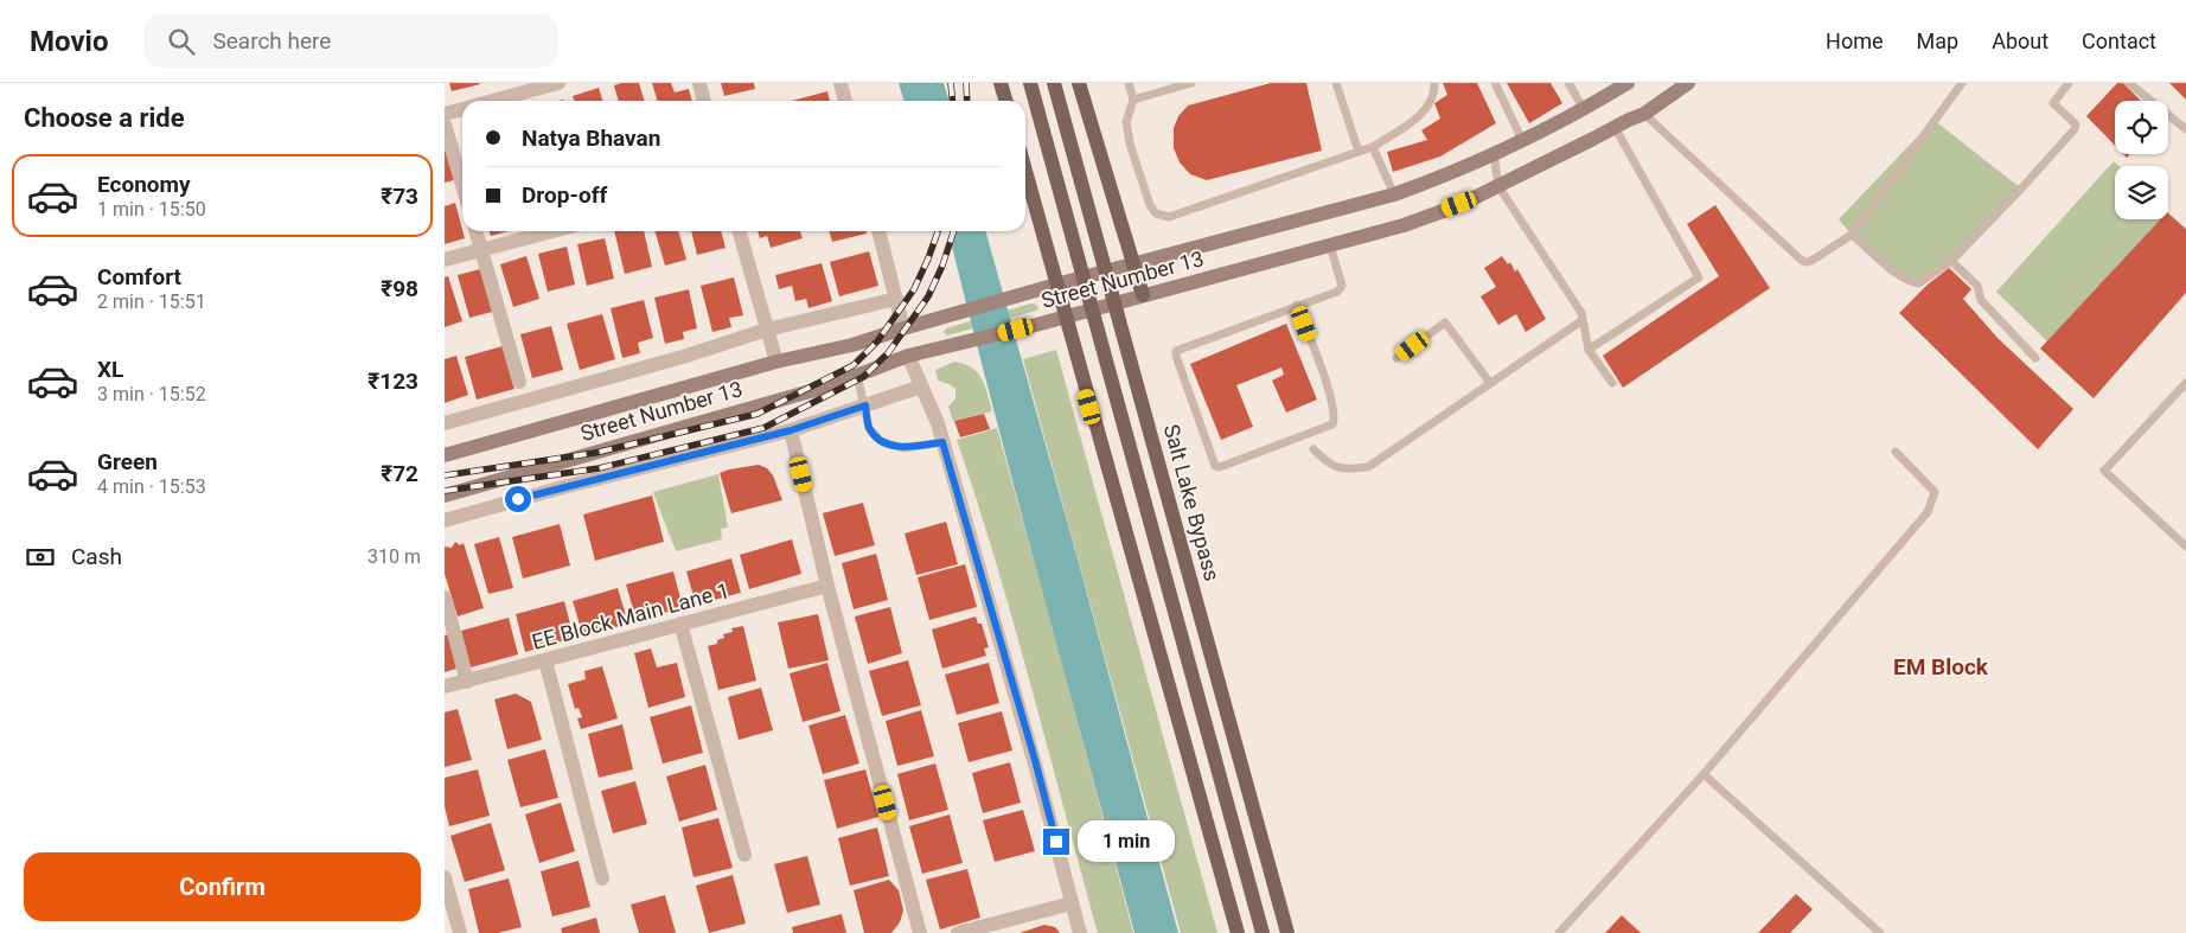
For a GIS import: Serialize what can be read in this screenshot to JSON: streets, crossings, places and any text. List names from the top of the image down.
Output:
{
  "streets": {
    "main road": ["Street Number 13", "Salt Lake Bypass"],
    "street": ["EE Block Main Lane 1"]
  },
  "districts": ["EM Block"],
  "page": {
    "header": "Movio",
    "search": "Search here",
    "nav": [
      "Home",
      "Map",
      "About",
      "Contact"
    ],
    "heading": "Choose a ride",
    "banner": ["Natya Bhavan", "Drop-off"],
    "list": [
      {
        "name": "Economy",
        "note": "1 min · 15:50",
        "value": "₹73"
      },
      {
        "name": "Comfort",
        "note": "2 min · 15:51",
        "value": "₹98"
      },
      {
        "name": "XL",
        "note": "3 min · 15:52",
        "value": "₹123"
      },
      {
        "name": "Green",
        "note": "4 min · 15:53",
        "value": "₹72"
      }
    ],
    "pay": ["Cash", "310 m"],
    "bubble": "1 min",
    "buttons": "Confirm"
  }
}
